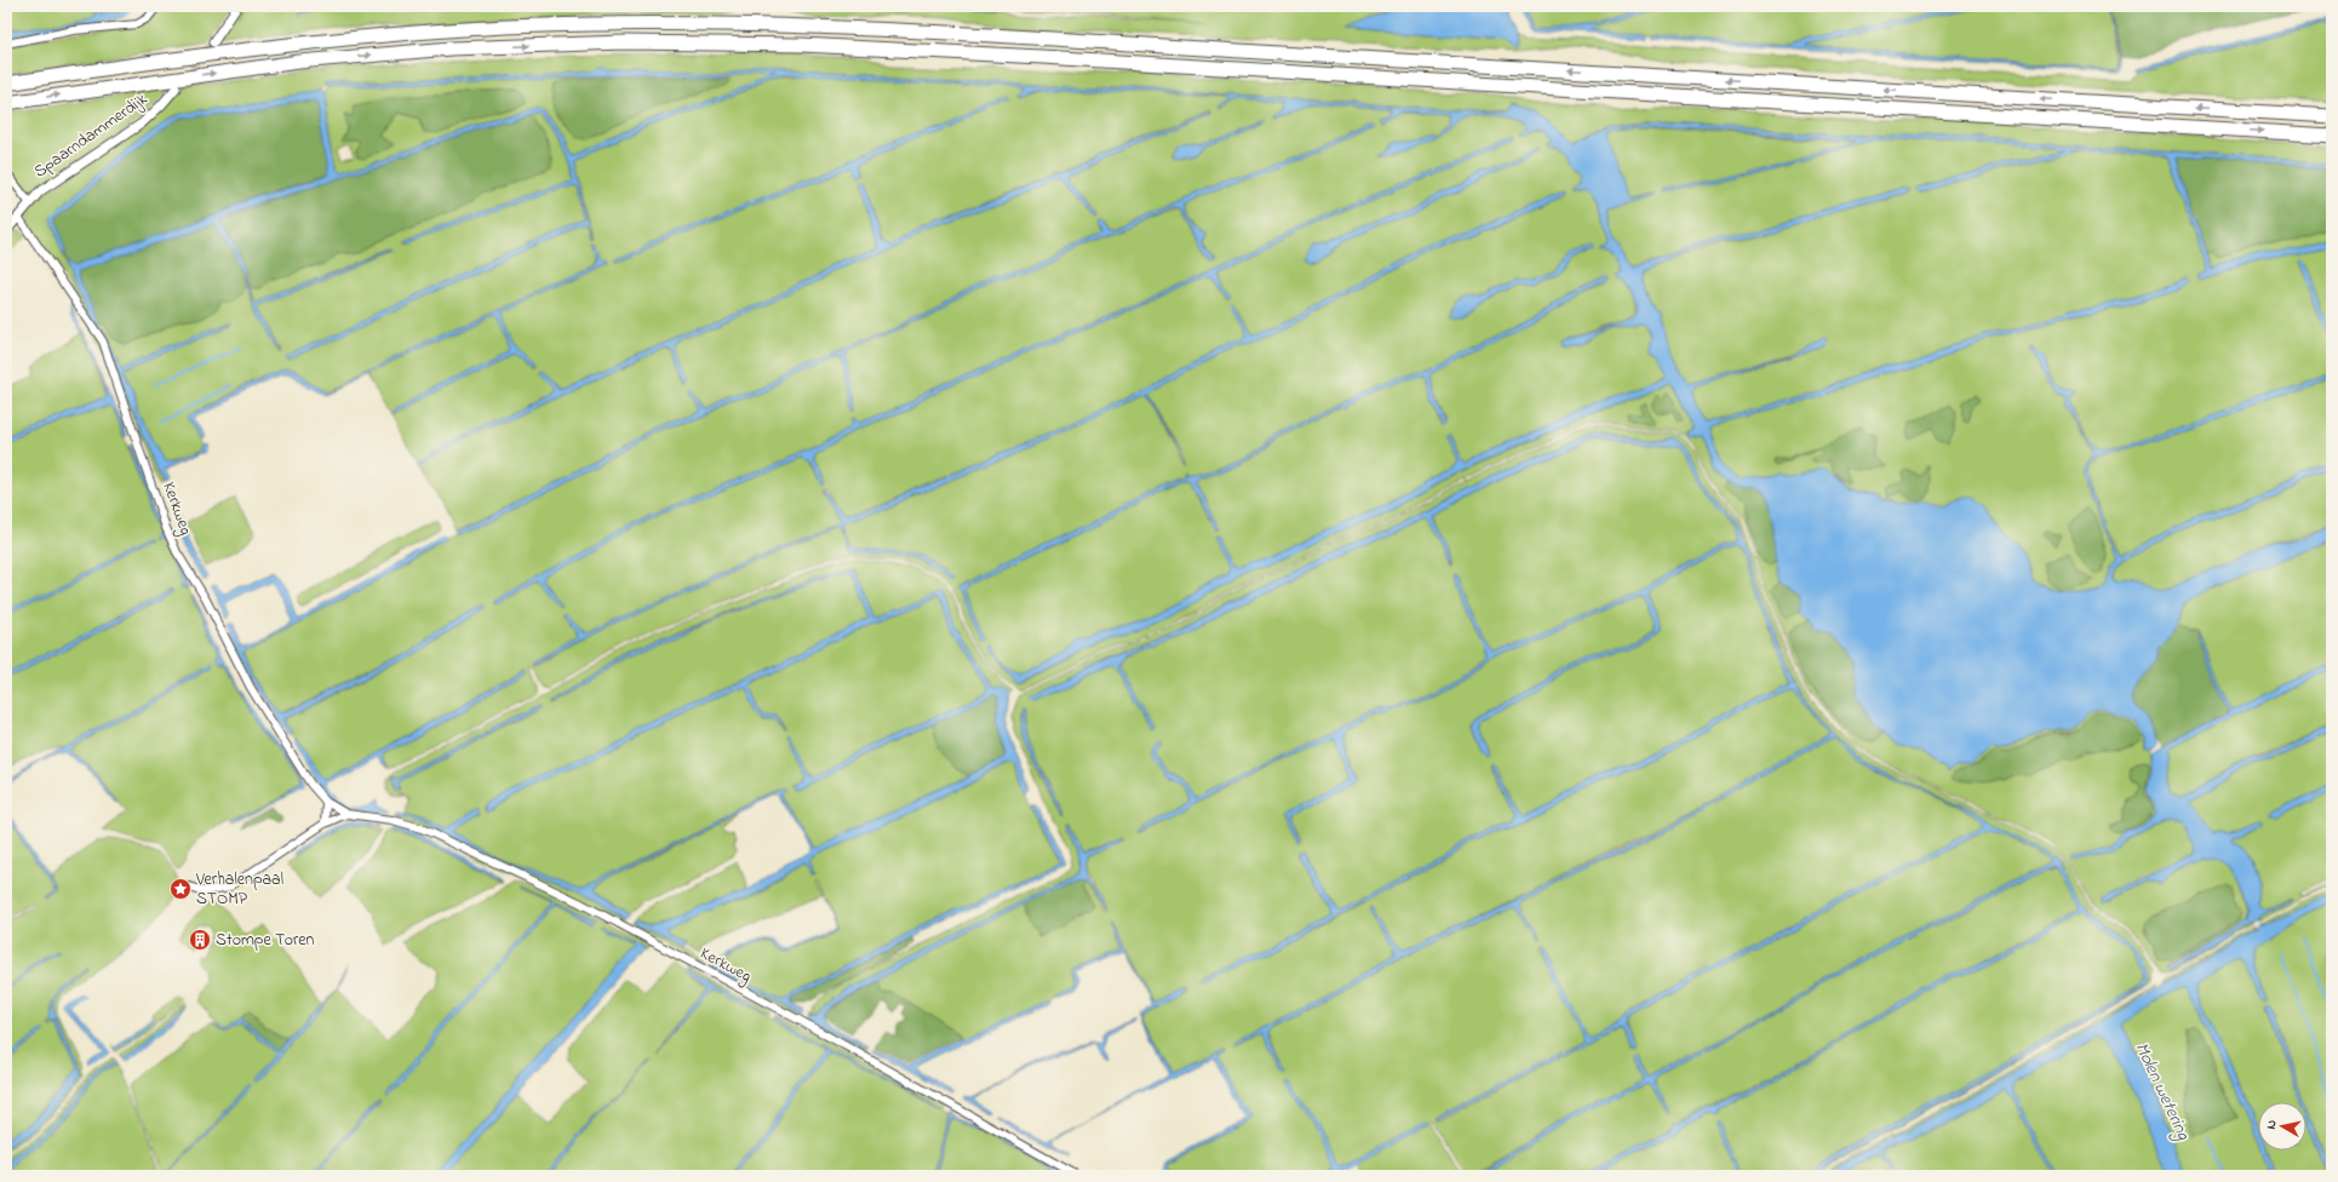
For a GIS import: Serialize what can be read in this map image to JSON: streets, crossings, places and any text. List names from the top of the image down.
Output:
{
  "streets": {
    "street": ["Spaarndammerdijk", "Kerkweg"]
  },
  "crossings": [
    ["Spaarndammerdijk", "Kerkweg"]
  ],
  "water": ["Molen wetering"],
  "places": {
    "place": ["Verhalenpaal STOMP"],
    "building": ["Stompe Toren"]
  },
  "north": "left"
}
